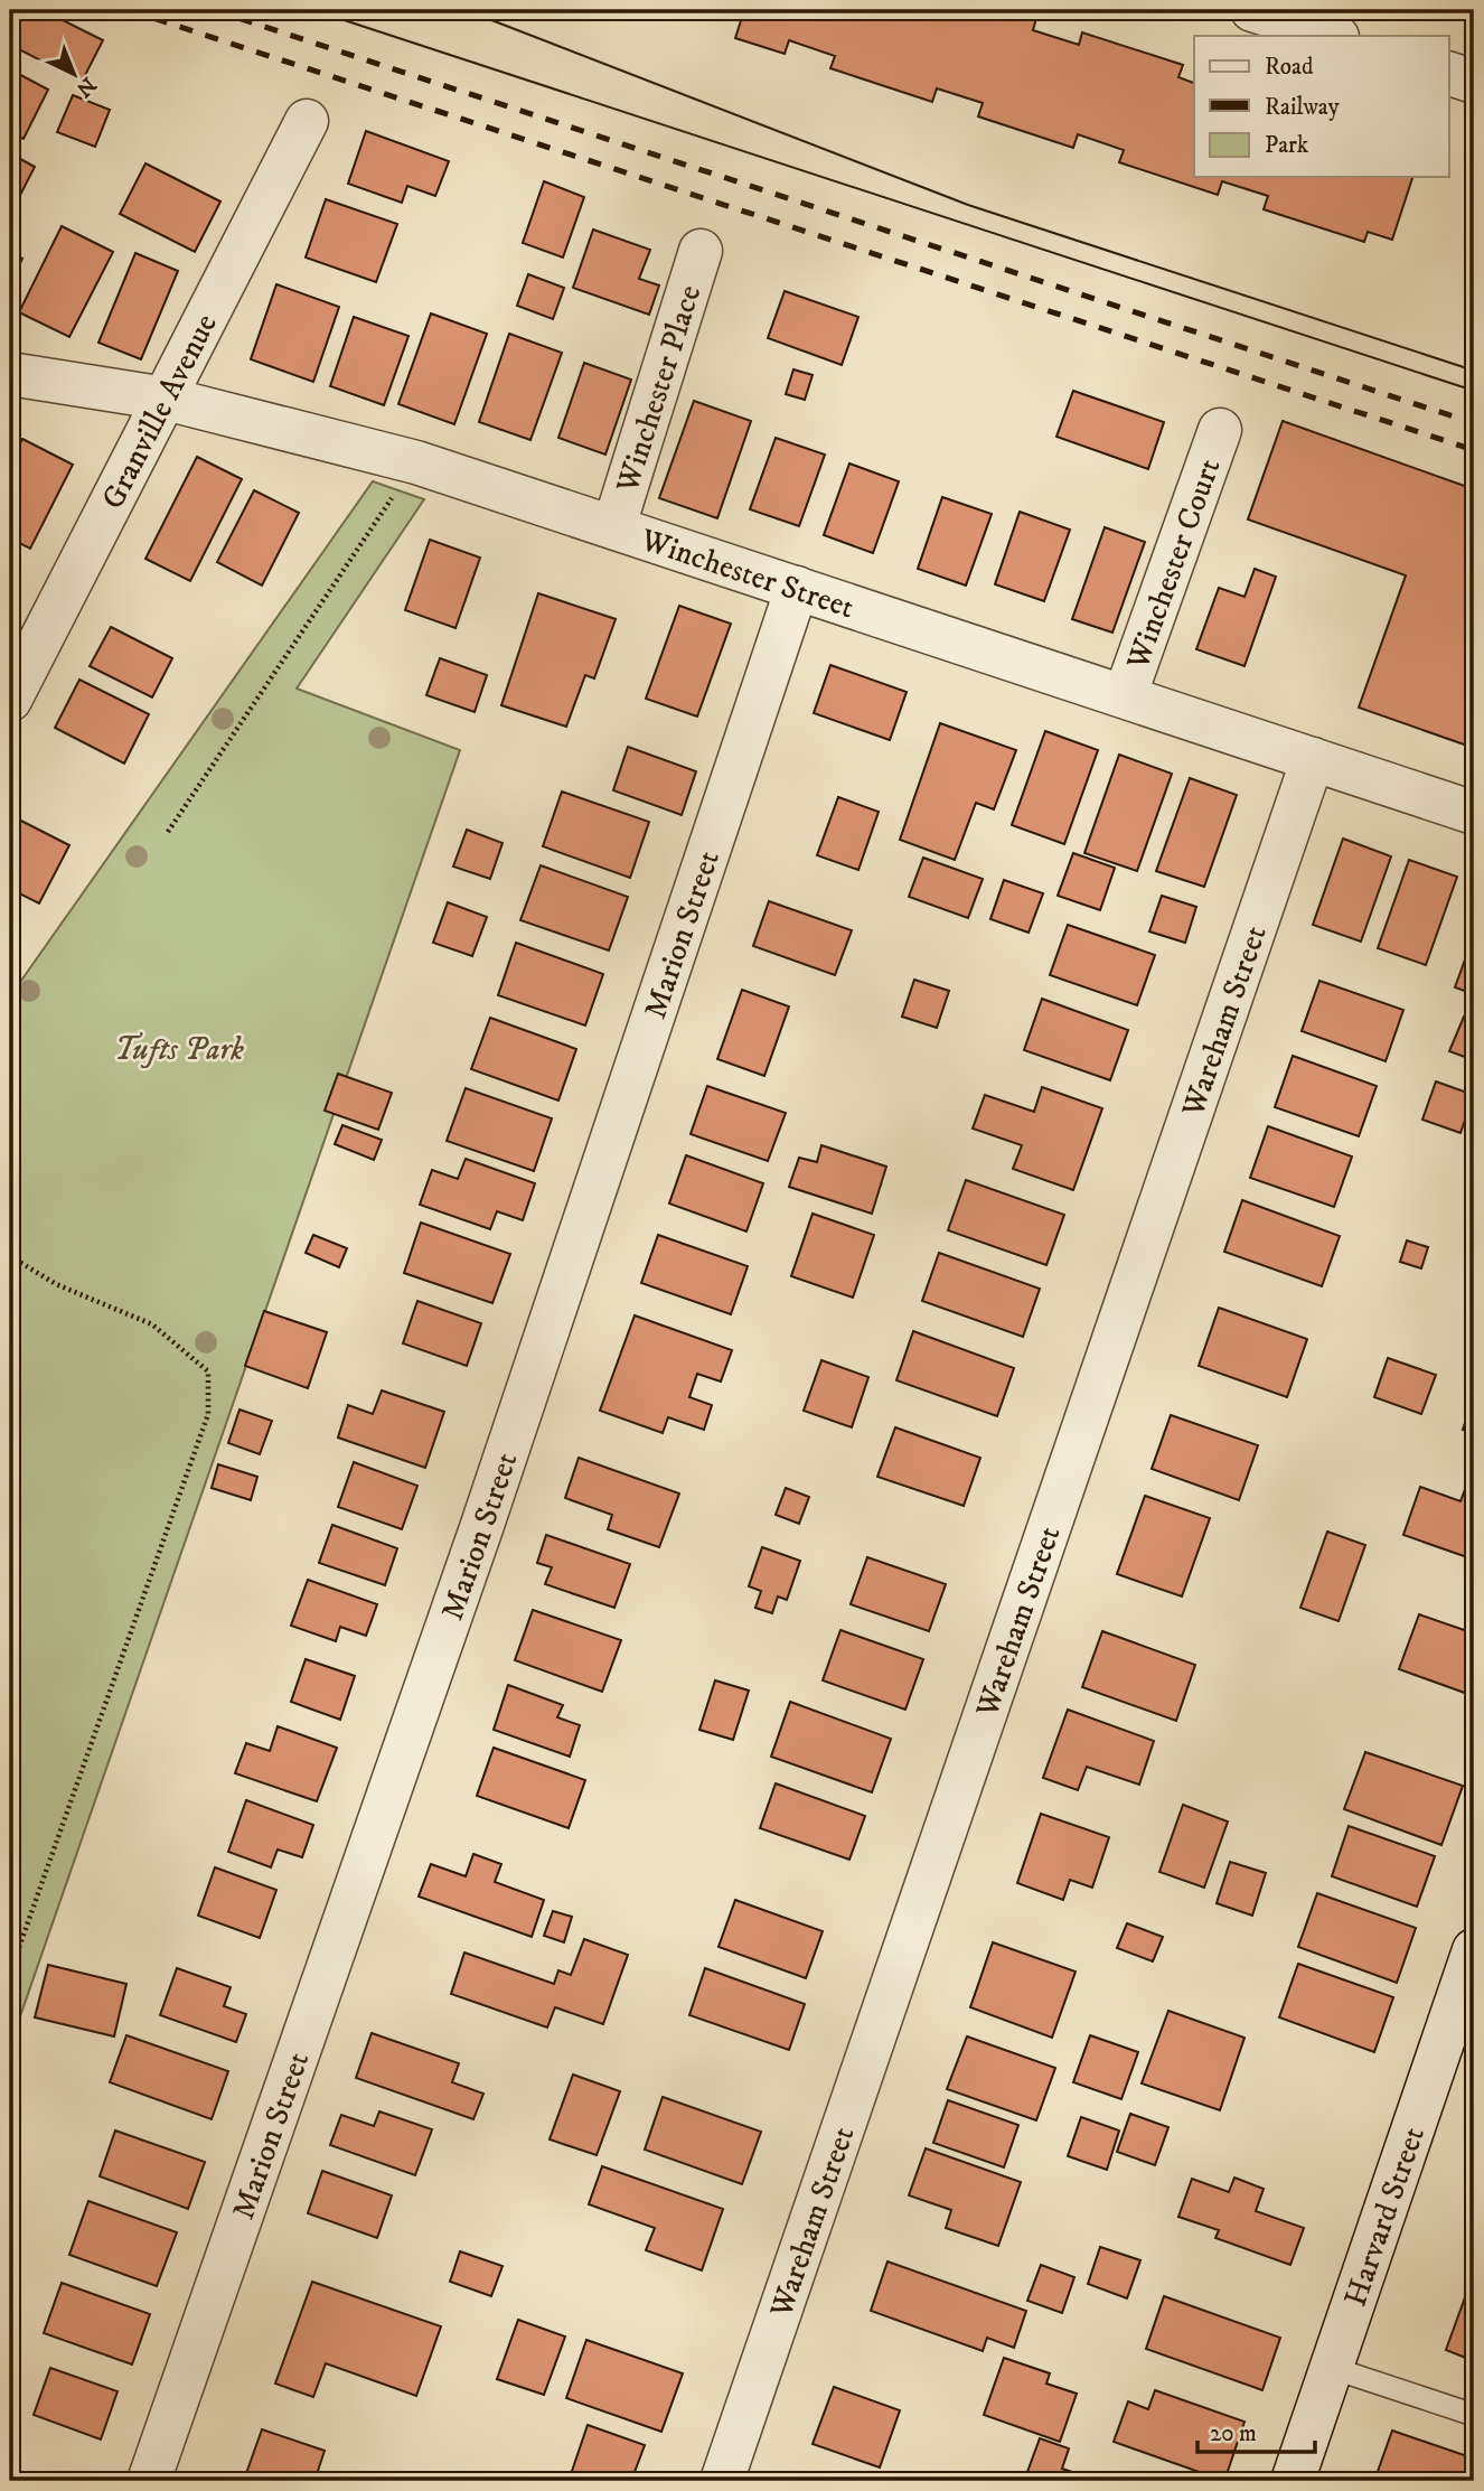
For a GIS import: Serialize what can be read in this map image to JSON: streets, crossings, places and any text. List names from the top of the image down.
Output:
{
  "streets": {
    "street": [
      "Winchester Place",
      "Granville Avenue",
      "Winchester Court",
      "Winchester Street",
      "Marion Street",
      "Wareham Street",
      "Harvard Street"
    ]
  },
  "crossings": [
    ["Winchester Place", "Winchester Street"],
    ["Granville Avenue", "Winchester Street"],
    ["Winchester Court", "Winchester Street"],
    ["Winchester Street", "Marion Street"],
    ["Winchester Street", "Wareham Street"]
  ],
  "parks": ["Tufts Park"],
  "legend": ["Road", "Railway", "Park"],
  "scale_bar": "20 m",
  "north": "bottom right"
}
